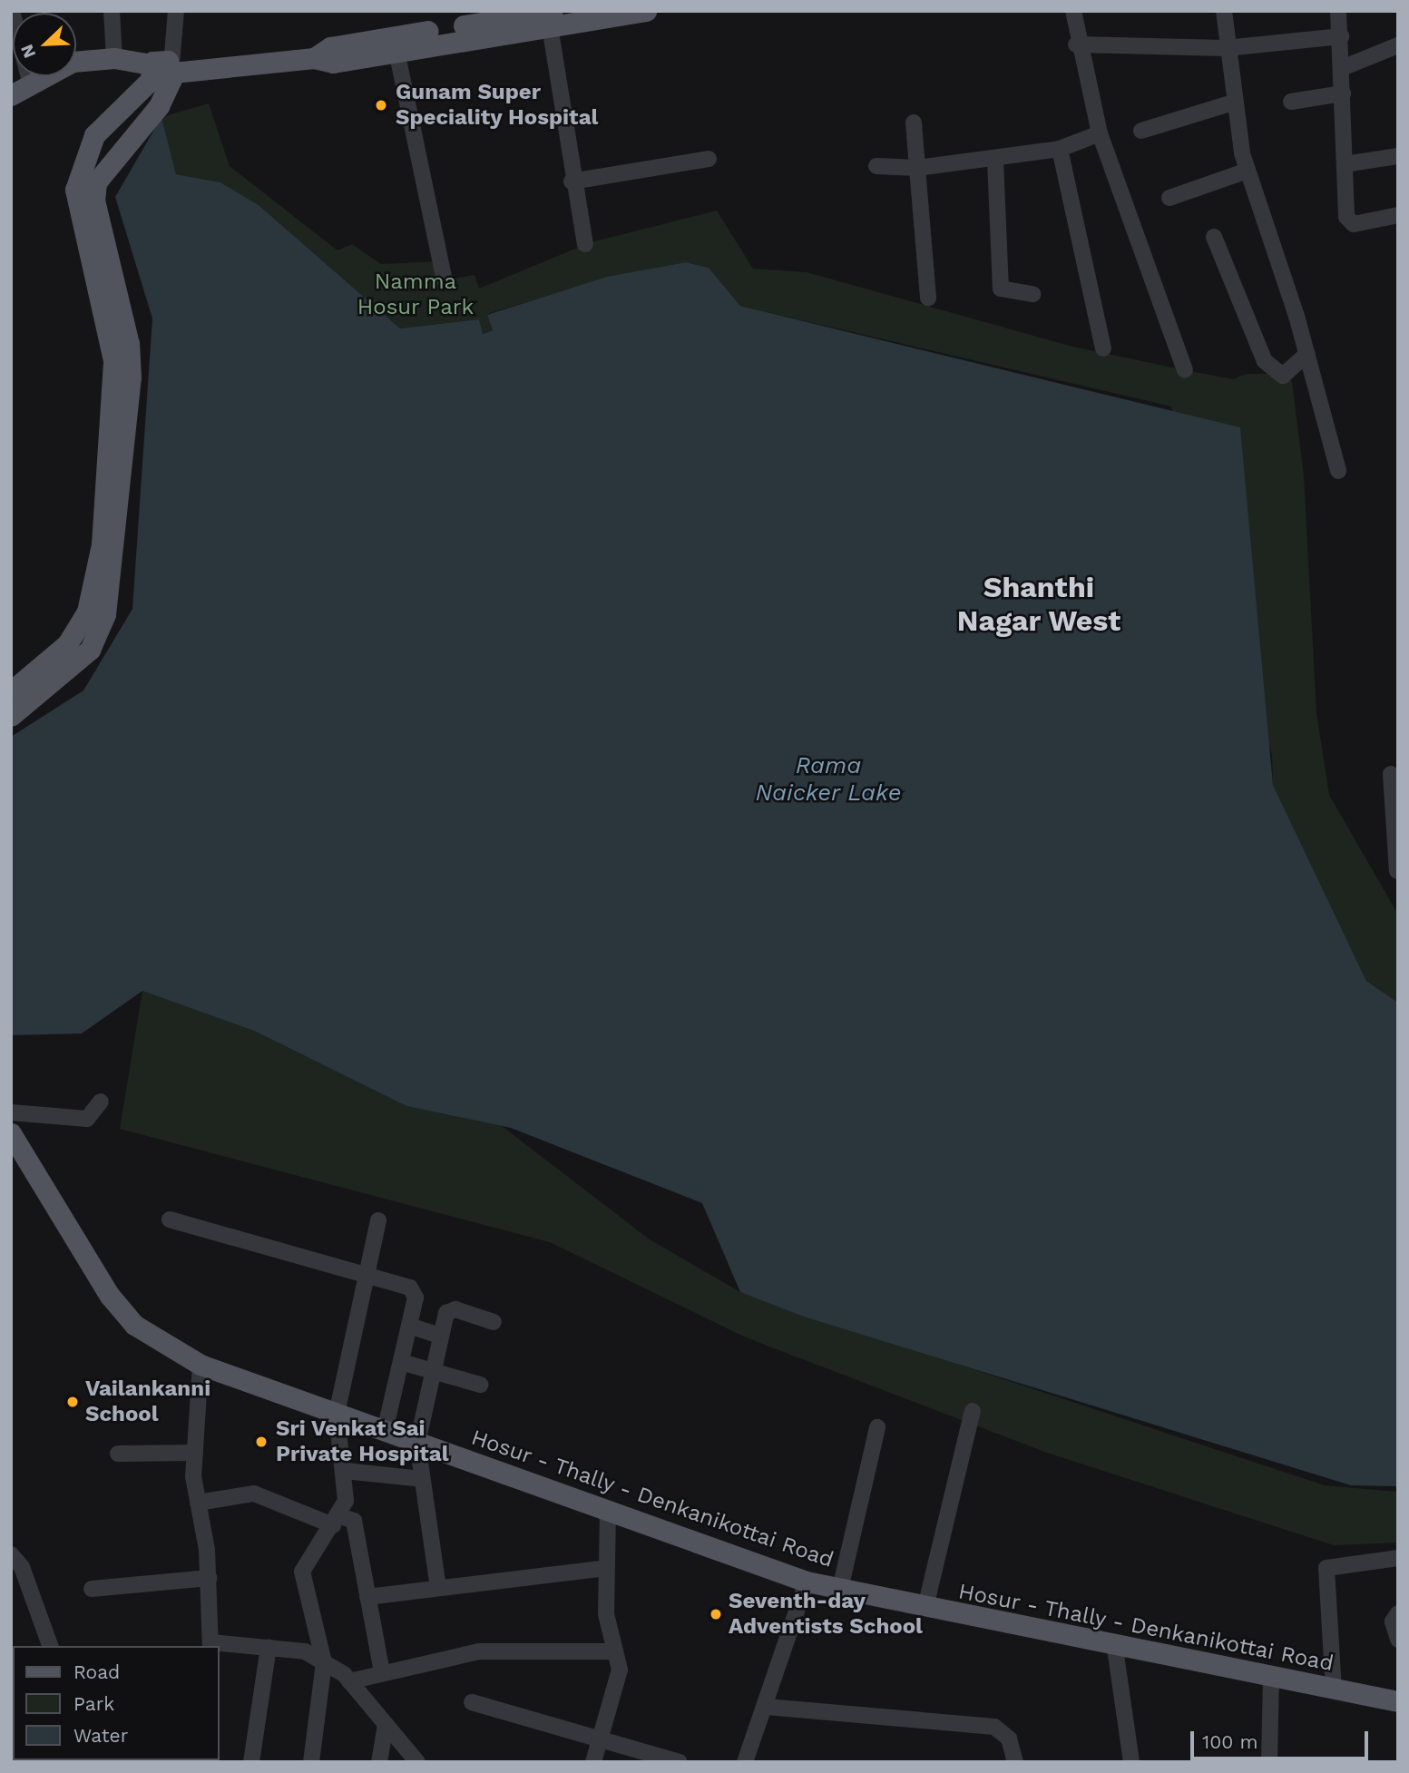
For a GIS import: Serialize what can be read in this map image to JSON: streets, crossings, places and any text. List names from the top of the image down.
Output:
{
  "streets": {
    "main road": ["Hosur - Thally - Denkanikottai Road"]
  },
  "districts": ["Shanthi Nagar West"],
  "water": ["Rama Naicker Lake"],
  "parks": ["Namma Hosur Park"],
  "places": [
    "Gunam Super Speciality Hospital",
    "Vailankanni School",
    "Sri Venkat Sai Private Hospital",
    "Seventh-day Adventists School"
  ],
  "legend": ["Road", "Park", "Water"],
  "scale_bar": "100 m",
  "north": "bottom left"
}
